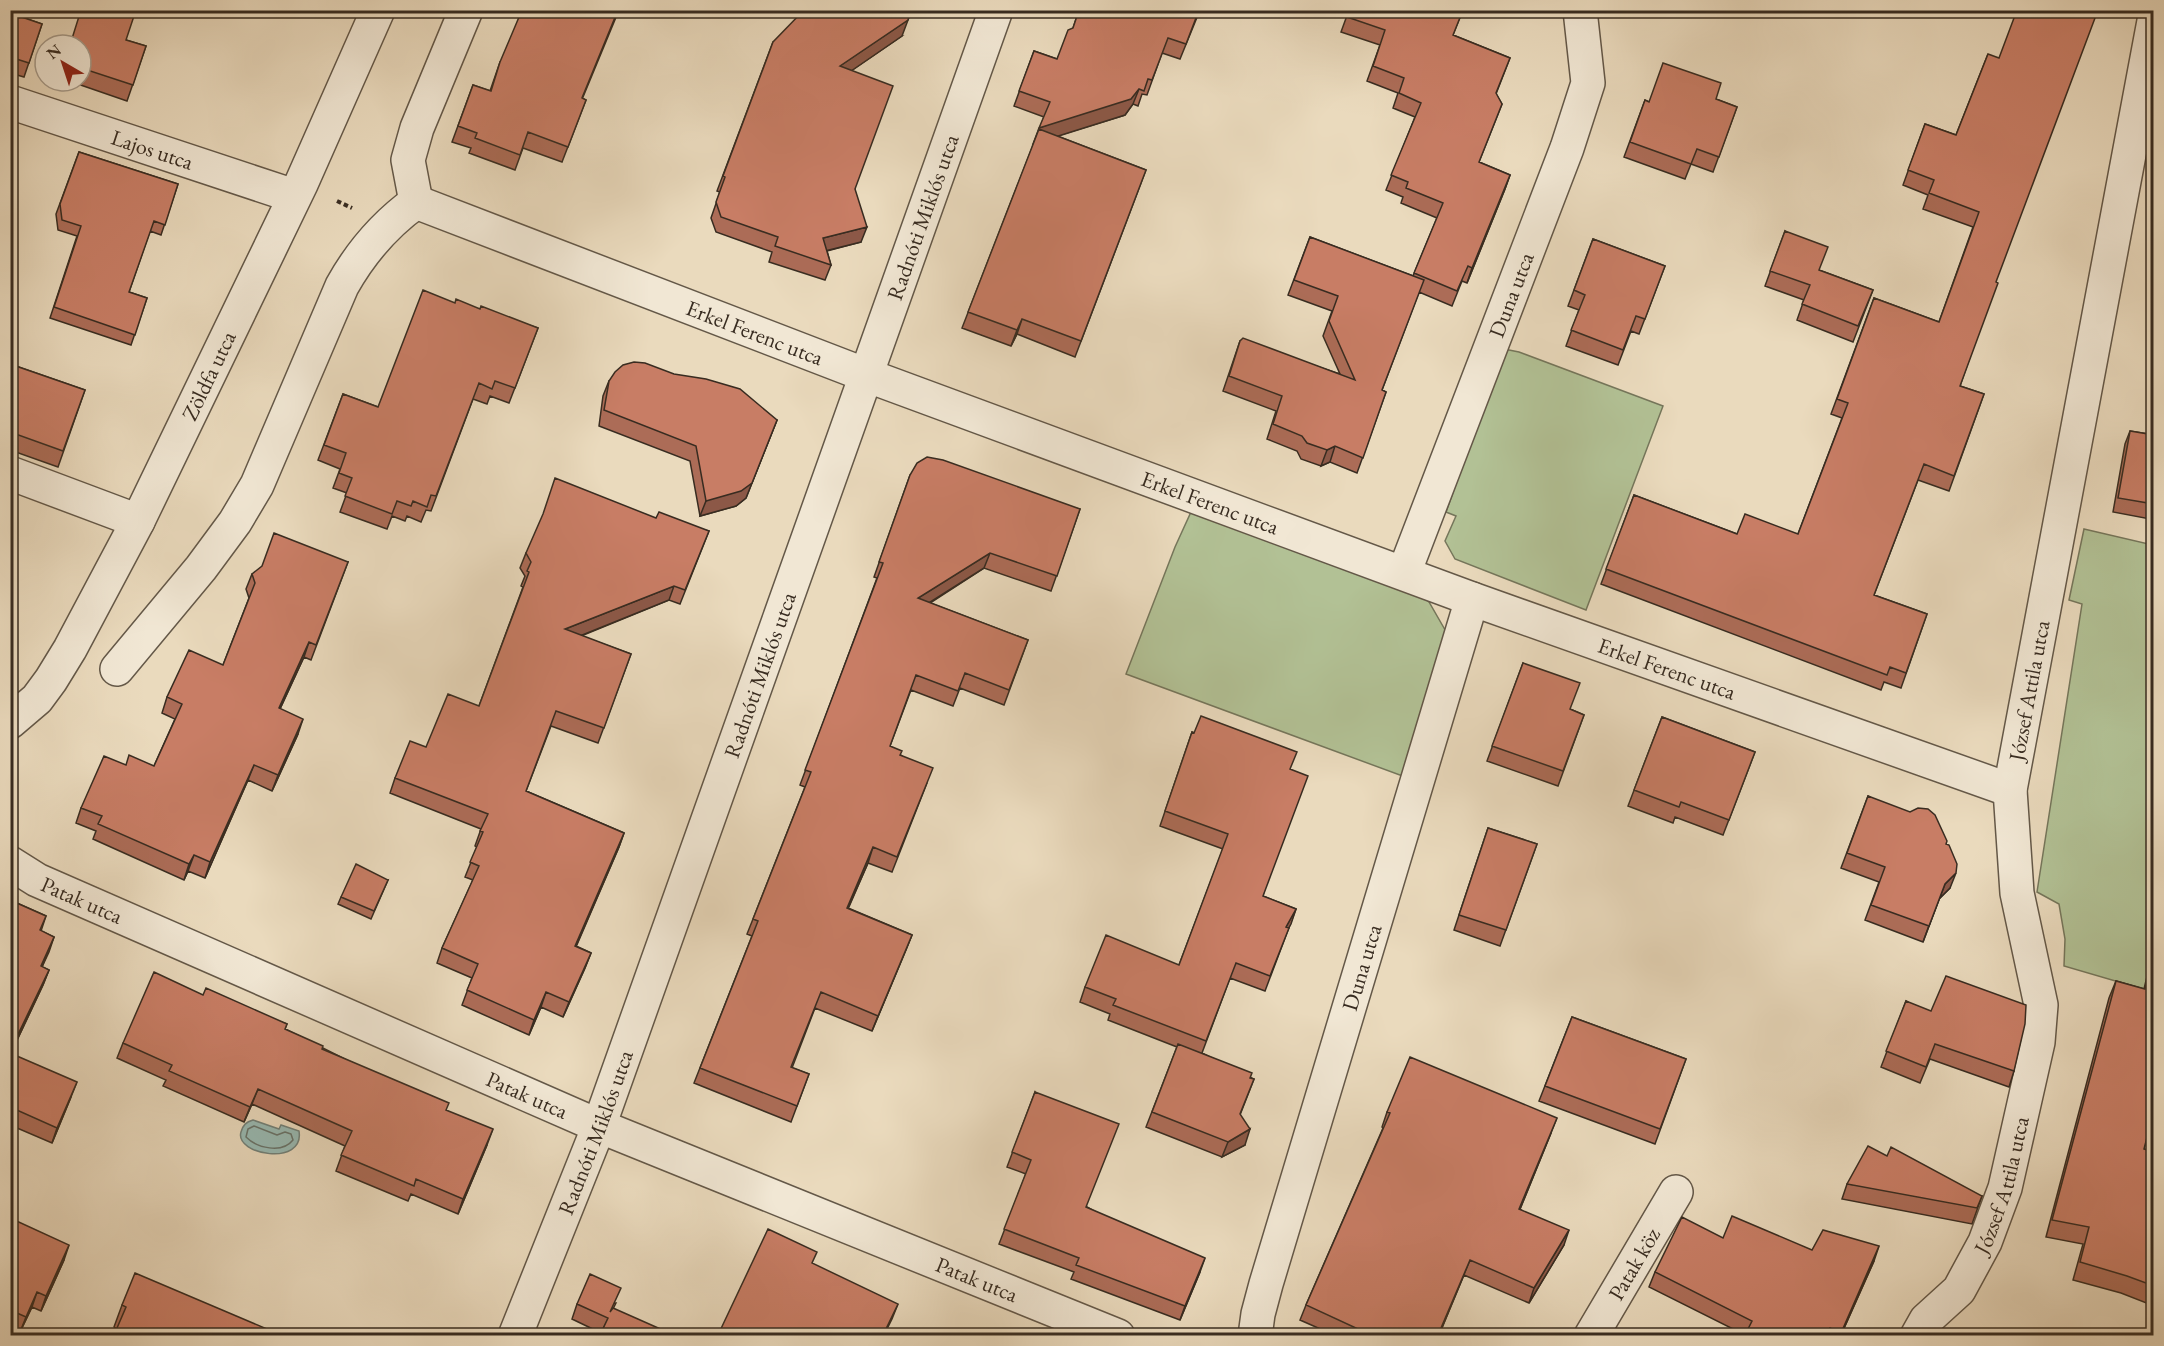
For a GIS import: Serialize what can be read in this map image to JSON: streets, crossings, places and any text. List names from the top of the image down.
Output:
{
  "streets": {
    "street": [
      "Lajos utca",
      "Radnóti Miklós utca",
      "Duna utca",
      "Erkel Ferenc utca",
      "Zöldfa utca",
      "József Attila utca",
      "Patak utca",
      "Patak köz"
    ]
  },
  "crossings": [
    ["Lajos utca", "Zöldfa utca"],
    ["Radnóti Miklós utca", "Erkel Ferenc utca"],
    ["Radnóti Miklós utca", "Patak utca"],
    ["Duna utca", "Erkel Ferenc utca"],
    ["Erkel Ferenc utca", "József Attila utca"]
  ],
  "north": "top left"
}
